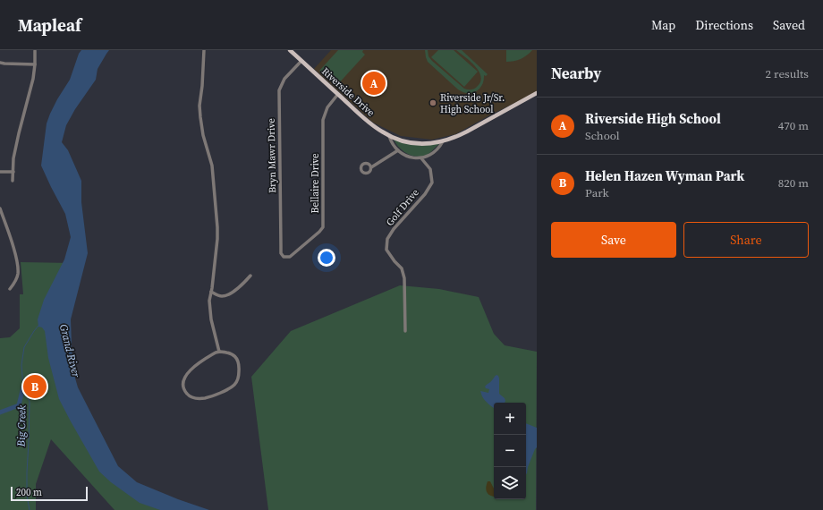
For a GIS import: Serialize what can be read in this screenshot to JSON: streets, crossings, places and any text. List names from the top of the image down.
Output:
{
  "streets": {
    "main road": ["Riverside Drive"],
    "street": ["Bryn Mawr Drive", "Bellaire Drive", "Golf Drive"]
  },
  "crossings": [
    ["Riverside Drive", "Bryn Mawr Drive"],
    ["Riverside Drive", "Bellaire Drive"],
    ["Bryn Mawr Drive", "Bellaire Drive"]
  ],
  "water": ["Grand River", "Big Creek"],
  "places": ["Riverside Jr/Sr. High School"],
  "scale_bar": "200 m",
  "page": {
    "header": "Mapleaf",
    "nav": ["Map", "Directions", "Saved"],
    "heading": ["Nearby", "2 results"],
    "pins": ["A", "B"],
    "list": [
      {
        "mark": "A",
        "name": "Riverside High School",
        "note": "School",
        "value": "470 m"
      },
      {
        "mark": "B",
        "name": "Helen Hazen Wyman Park",
        "note": "Park",
        "value": "820 m"
      }
    ],
    "buttons": ["Save", "Share"],
    "map_buttons": ["+", "−"],
    "scale": "200 m"
  }
}
